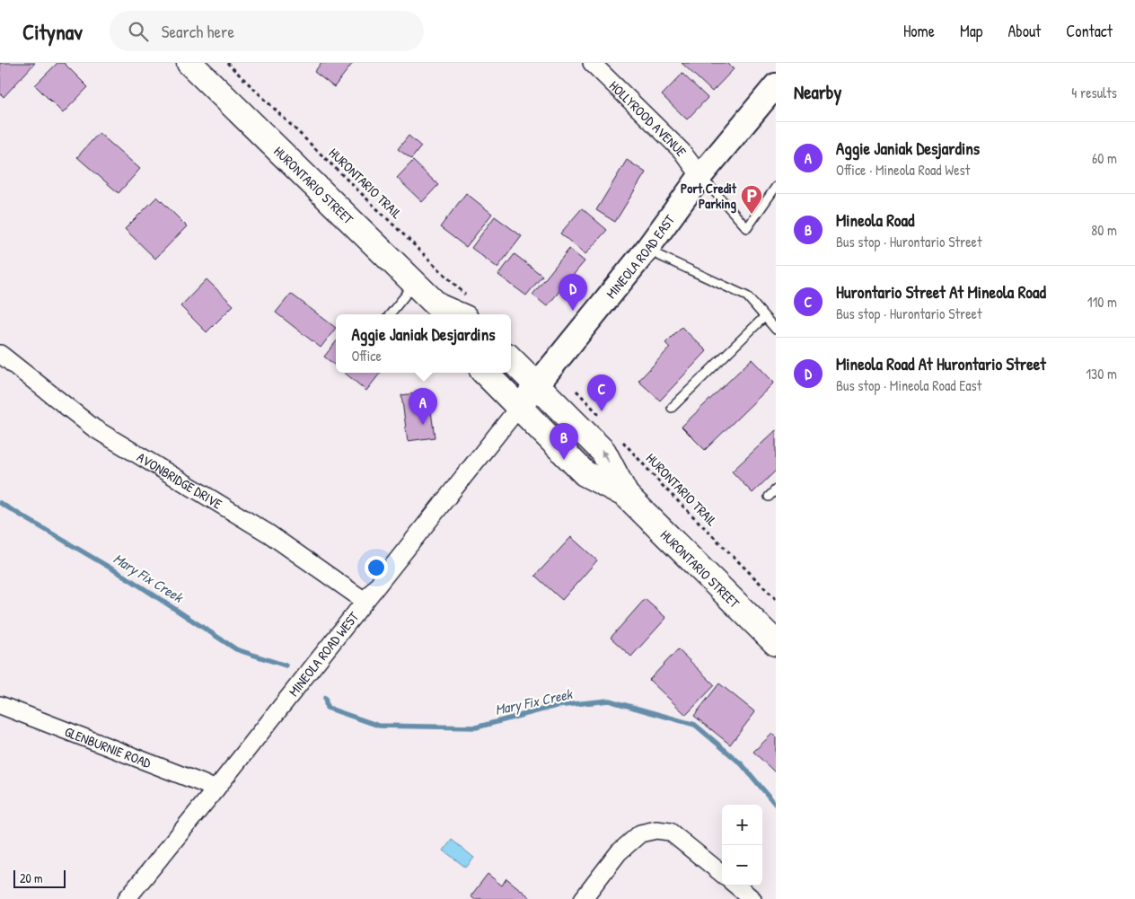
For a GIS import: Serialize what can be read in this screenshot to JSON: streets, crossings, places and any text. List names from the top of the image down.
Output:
{
  "streets": {
    "main road": ["HURONTARIO STREET"],
    "street": [
      "HOLLYROOD AVENUE",
      "MINEOLA ROAD EAST",
      "AVONBRIDGE DRIVE",
      "MINEOLA ROAD WEST",
      "GLENBURNIE ROAD"
    ],
    "path": ["HURONTARIO TRAIL"]
  },
  "crossings": [
    ["HOLLYROOD AVENUE", "MINEOLA ROAD EAST"],
    ["HURONTARIO TRAIL", "HURONTARIO STREET"],
    ["HURONTARIO STREET", "MINEOLA ROAD EAST"],
    ["HURONTARIO STREET", "MINEOLA ROAD WEST"],
    ["MINEOLA ROAD EAST", "MINEOLA ROAD WEST"],
    ["AVONBRIDGE DRIVE", "MINEOLA ROAD WEST"],
    ["MINEOLA ROAD WEST", "GLENBURNIE ROAD"]
  ],
  "water": ["Mary Fix Creek"],
  "places": {
    "parking": ["Port Credit Parking"]
  },
  "scale_bar": "20 m",
  "page": {
    "header": "Citynav",
    "search": "Search here",
    "nav": [
      "Home",
      "Map",
      "About",
      "Contact"
    ],
    "heading": ["Nearby", "4 results"],
    "list": [
      {
        "mark": "A",
        "name": "Aggie Janiak Desjardins",
        "note": "Office · Mineola Road West",
        "value": "60 m"
      },
      {
        "mark": "B",
        "name": "Mineola Road",
        "note": "Bus stop · Hurontario Street",
        "value": "80 m"
      },
      {
        "mark": "C",
        "name": "Hurontario Street At Mineola Road",
        "note": "Bus stop · Hurontario Street",
        "value": "110 m"
      },
      {
        "mark": "D",
        "name": "Mineola Road At Hurontario Street",
        "note": "Bus stop · Mineola Road East",
        "value": "130 m"
      }
    ],
    "pins": [
      "D",
      "C",
      "A",
      "B"
    ],
    "popup": ["Aggie Janiak Desjardins", "Office"],
    "map_buttons": ["+", "−"],
    "scale": "20 m"
  }
}
